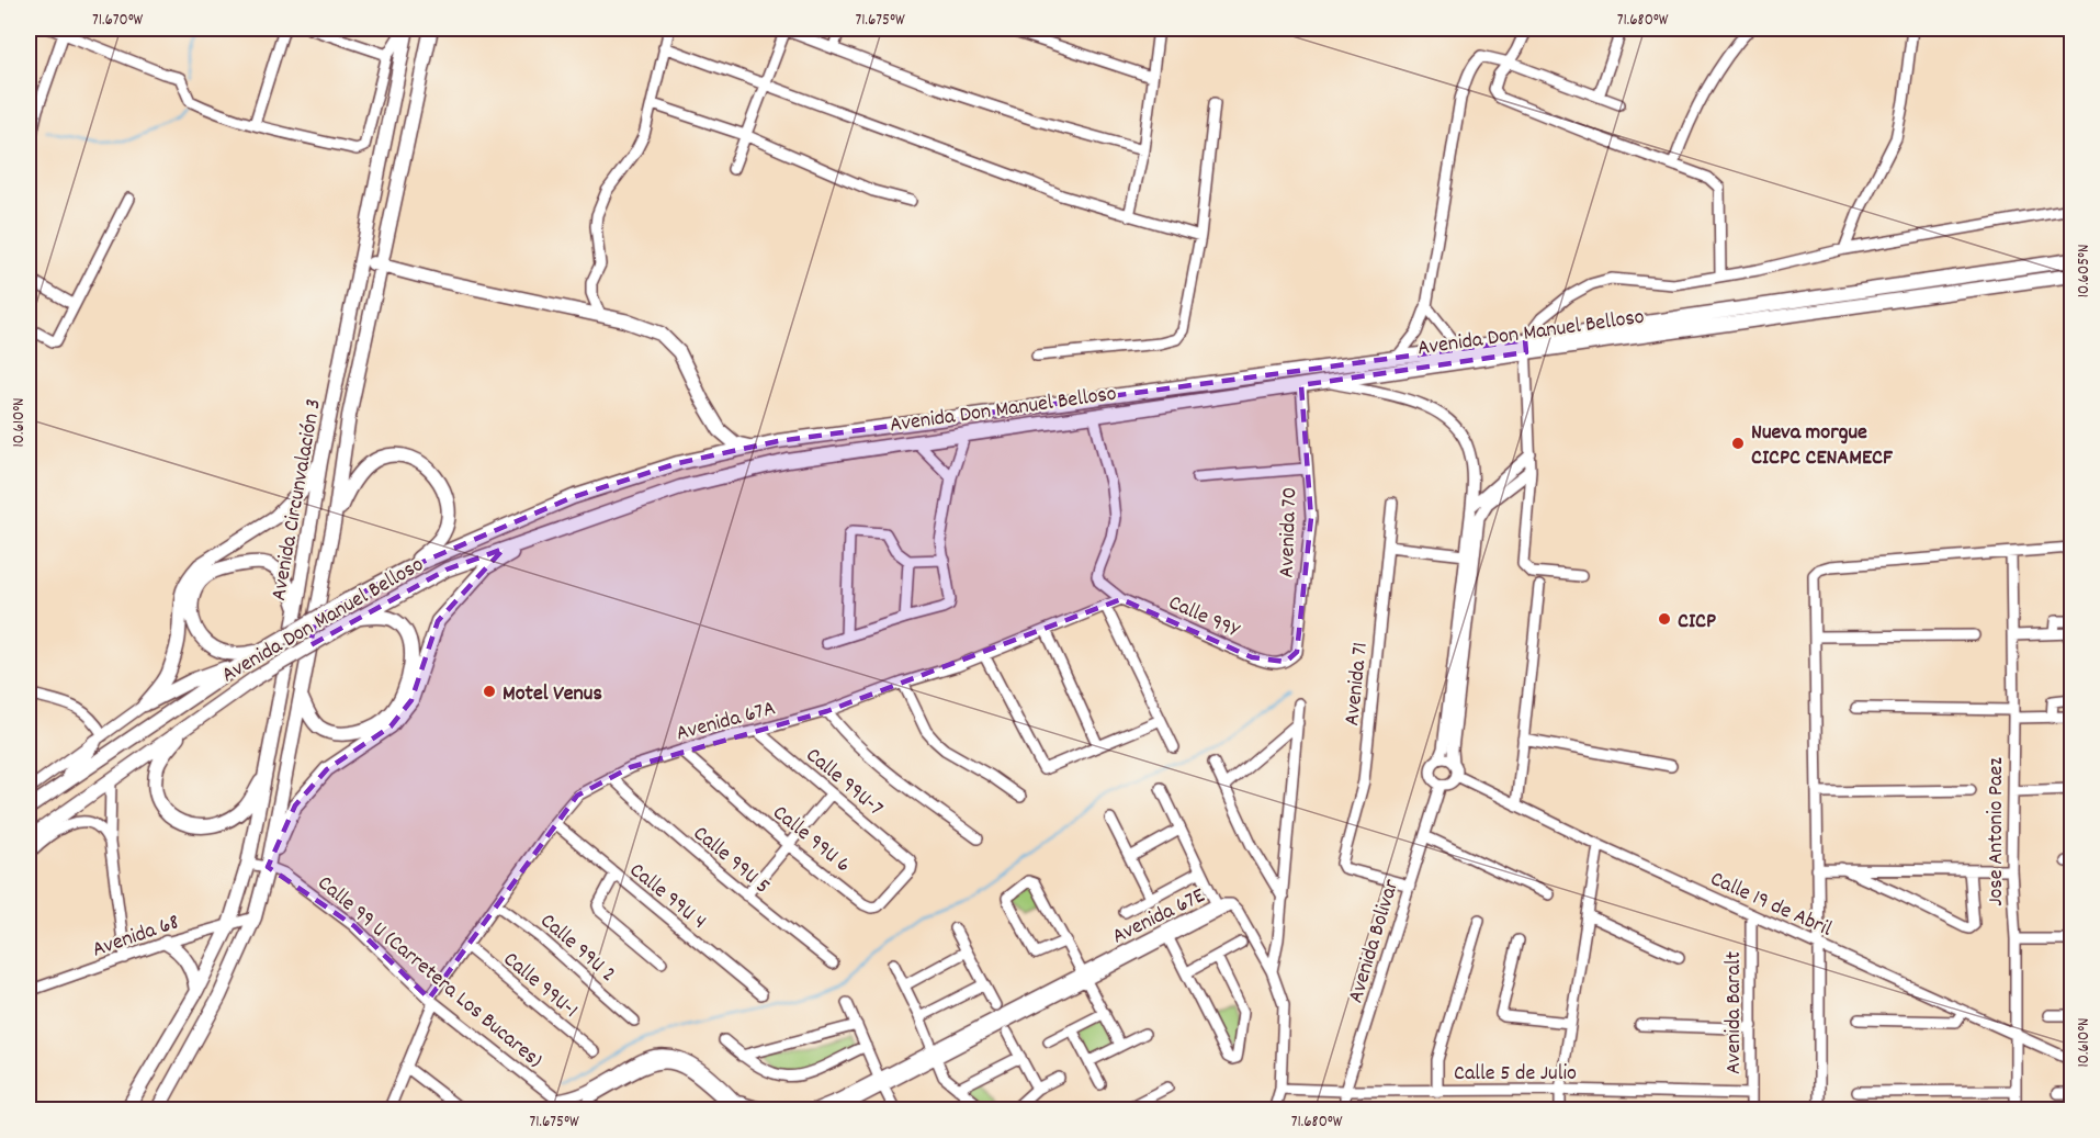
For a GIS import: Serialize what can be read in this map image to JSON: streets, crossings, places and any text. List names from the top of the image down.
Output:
{
  "streets": {
    "main road": ["Avenida Don Manuel Belloso", "Avenida Circunvalación 3"],
    "street": [
      "Avenida 70",
      "Calle 99Y",
      "Avenida 71",
      "Avenida 67A",
      "Calle 99U-7",
      "Jose Antonio Paez",
      "Calle 99U 6",
      "Calle 99U 5",
      "Calle 99U 4",
      "Calle 19 de Abril",
      "Avenida 67E",
      "Avenida 68",
      "Avenida Bolivar",
      "Calle 99U 2",
      "Calle 99 U (Carretera Los Bucares)",
      "Calle 99U-1",
      "Avenida Baralt",
      "Calle 5 de Julio"
    ]
  },
  "crossings": [
    ["Avenida Don Manuel Belloso", "Avenida 70"],
    ["Avenida Don Manuel Belloso", "Calle 99Y"],
    ["Avenida Circunvalación 3", "Avenida 68"],
    ["Avenida Circunvalación 3", "Calle 99 U (Carretera Los Bucares)"],
    ["Avenida 70", "Calle 99Y"],
    ["Calle 99Y", "Avenida 67A"],
    ["Avenida 71", "Avenida Bolivar"],
    ["Avenida 67A", "Calle 99U-7"],
    ["Avenida 67A", "Calle 99U 6"],
    ["Avenida 67A", "Calle 99U 5"],
    ["Avenida 67A", "Calle 99U 4"],
    ["Avenida 67A", "Calle 99U 2"],
    ["Avenida 67A", "Calle 99 U (Carretera Los Bucares)"],
    ["Avenida 67A", "Calle 99U-1"],
    ["Calle 99U-7", "Calle 99U 6"],
    ["Jose Antonio Paez", "Calle 19 de Abril"],
    ["Calle 19 de Abril", "Avenida Bolivar"],
    ["Calle 19 de Abril", "Avenida Baralt"],
    ["Avenida Bolivar", "Calle 5 de Julio"],
    ["Avenida Baralt", "Calle 5 de Julio"]
  ],
  "places": ["Nueva morgue CICPC CENAMECF", "CICP", "Motel Venus"],
  "coordinates": [
    "71.670°W",
    "71.675°W",
    "71.680°W",
    "10.605°N",
    "10.610°N"
  ]
}
